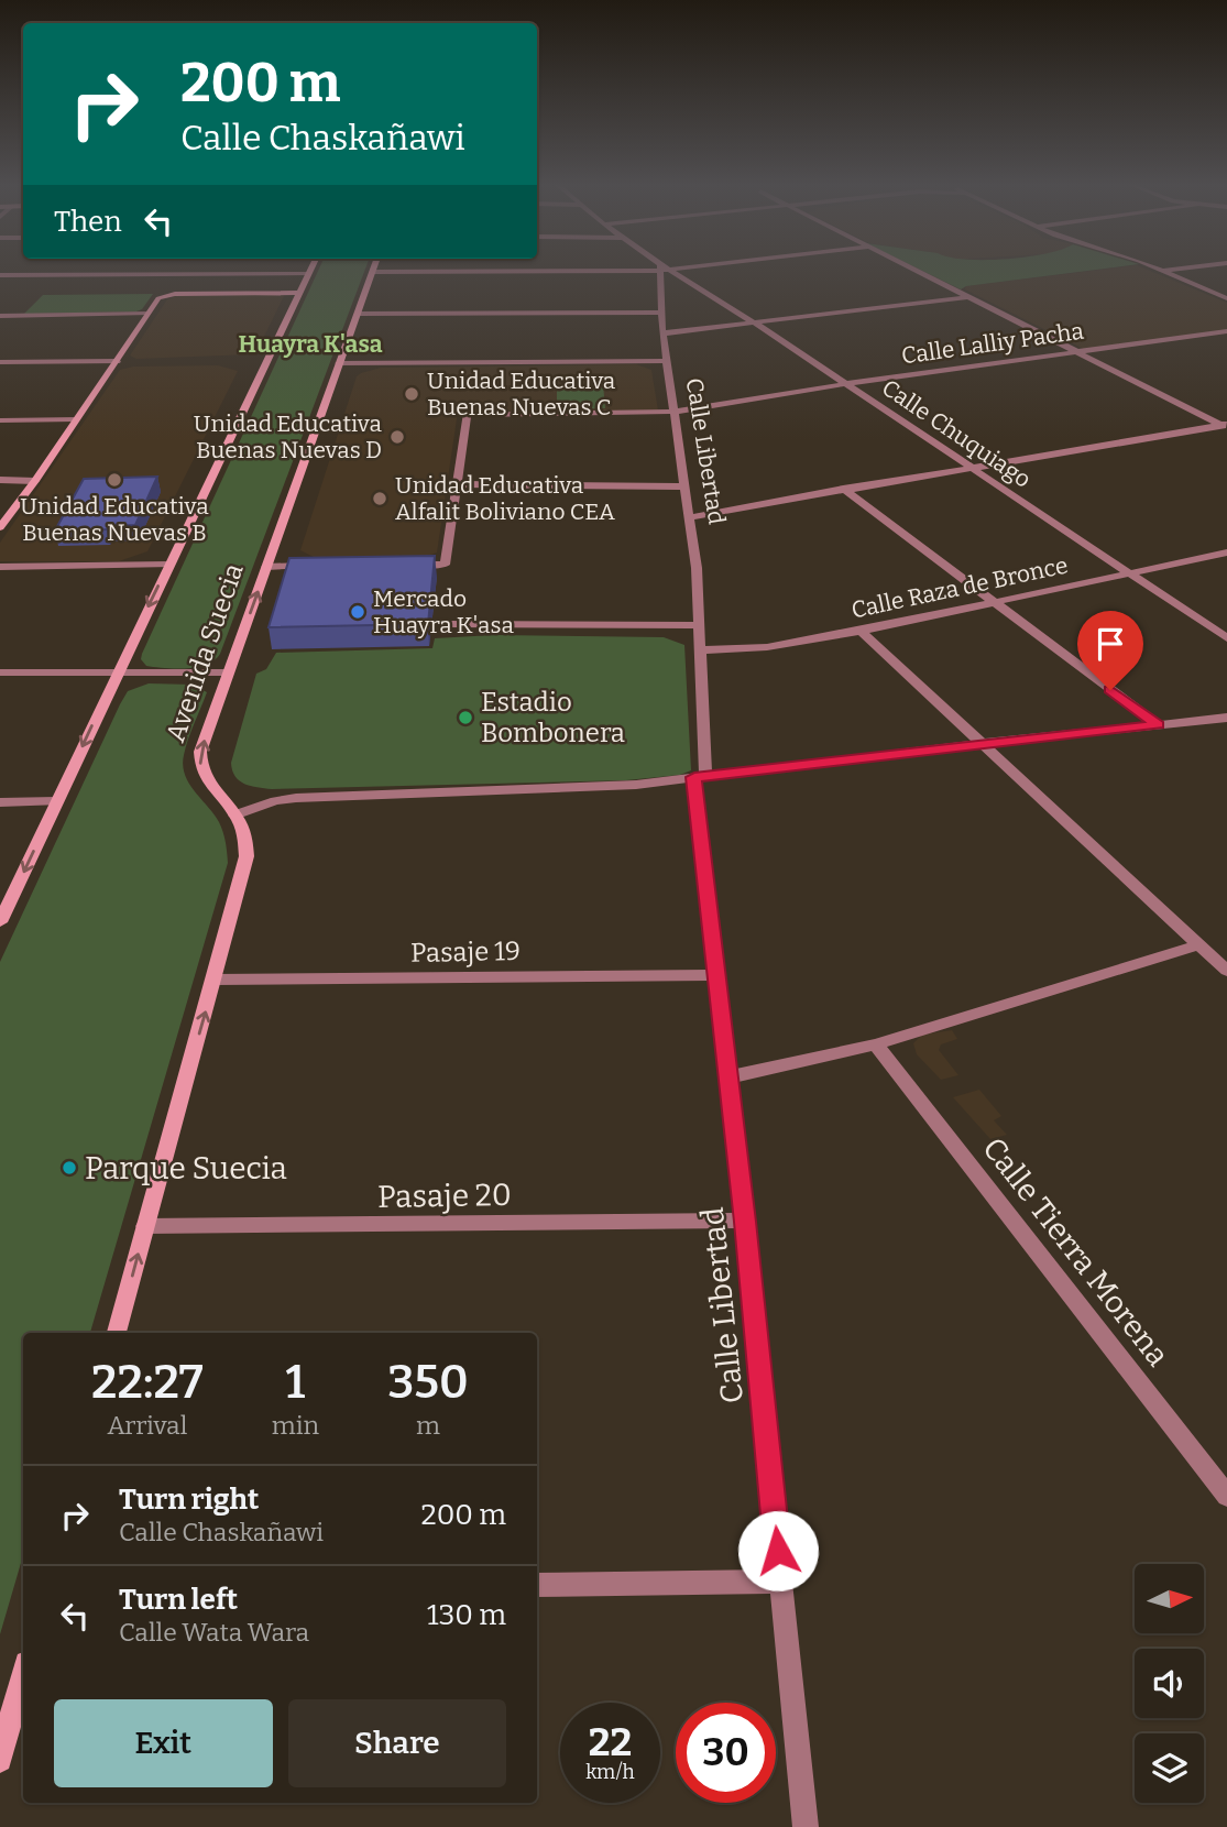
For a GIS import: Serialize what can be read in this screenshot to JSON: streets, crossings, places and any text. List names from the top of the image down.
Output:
{
  "streets": {
    "main road": ["Avenida Suecia"],
    "street": [
      "Calle Lalliy Pacha",
      "Calle Chuquiago",
      "Calle Libertad",
      "Calle Raza de Bronce",
      "Pasaje 19",
      "Pasaje 20",
      "Calle Tierra Morena"
    ]
  },
  "crossings": [
    ["Calle Lalliy Pacha", "Calle Chuquiago"],
    ["Calle Lalliy Pacha", "Calle Libertad"],
    ["Calle Chuquiago", "Calle Raza de Bronce"],
    ["Calle Libertad", "Calle Raza de Bronce"],
    ["Calle Libertad", "Pasaje 19"],
    ["Calle Libertad", "Pasaje 20"],
    ["Avenida Suecia", "Pasaje 19"],
    ["Avenida Suecia", "Pasaje 20"]
  ],
  "districts": ["Huayra K'asa"],
  "places": [
    "Unidad Educativa Buenas Nuevas C",
    "Unidad Educativa Buenas Nuevas D",
    "Unidad Educativa Buenas Nuevas B",
    "Unidad Educativa Alfalit Boliviano CEA",
    "Mercado Huayra K'asa",
    "Estadio Bombonera",
    "Parque Suecia"
  ],
  "north": "right",
  "page": {
    "turn": ["200 m", "Calle Chaskañawi"],
    "then": "Then",
    "eta": [
      "22:27",
      "Arrival",
      "1",
      "min",
      "350",
      "m"
    ],
    "list": [
      {
        "name": "Turn right",
        "note": "Calle Chaskañawi",
        "value": "200 m"
      },
      {
        "name": "Turn left",
        "note": "Calle Wata Wara",
        "value": "130 m"
      }
    ],
    "buttons": ["Exit", "Share"],
    "speed": "22 km/h",
    "limit": "30"
  }
}
